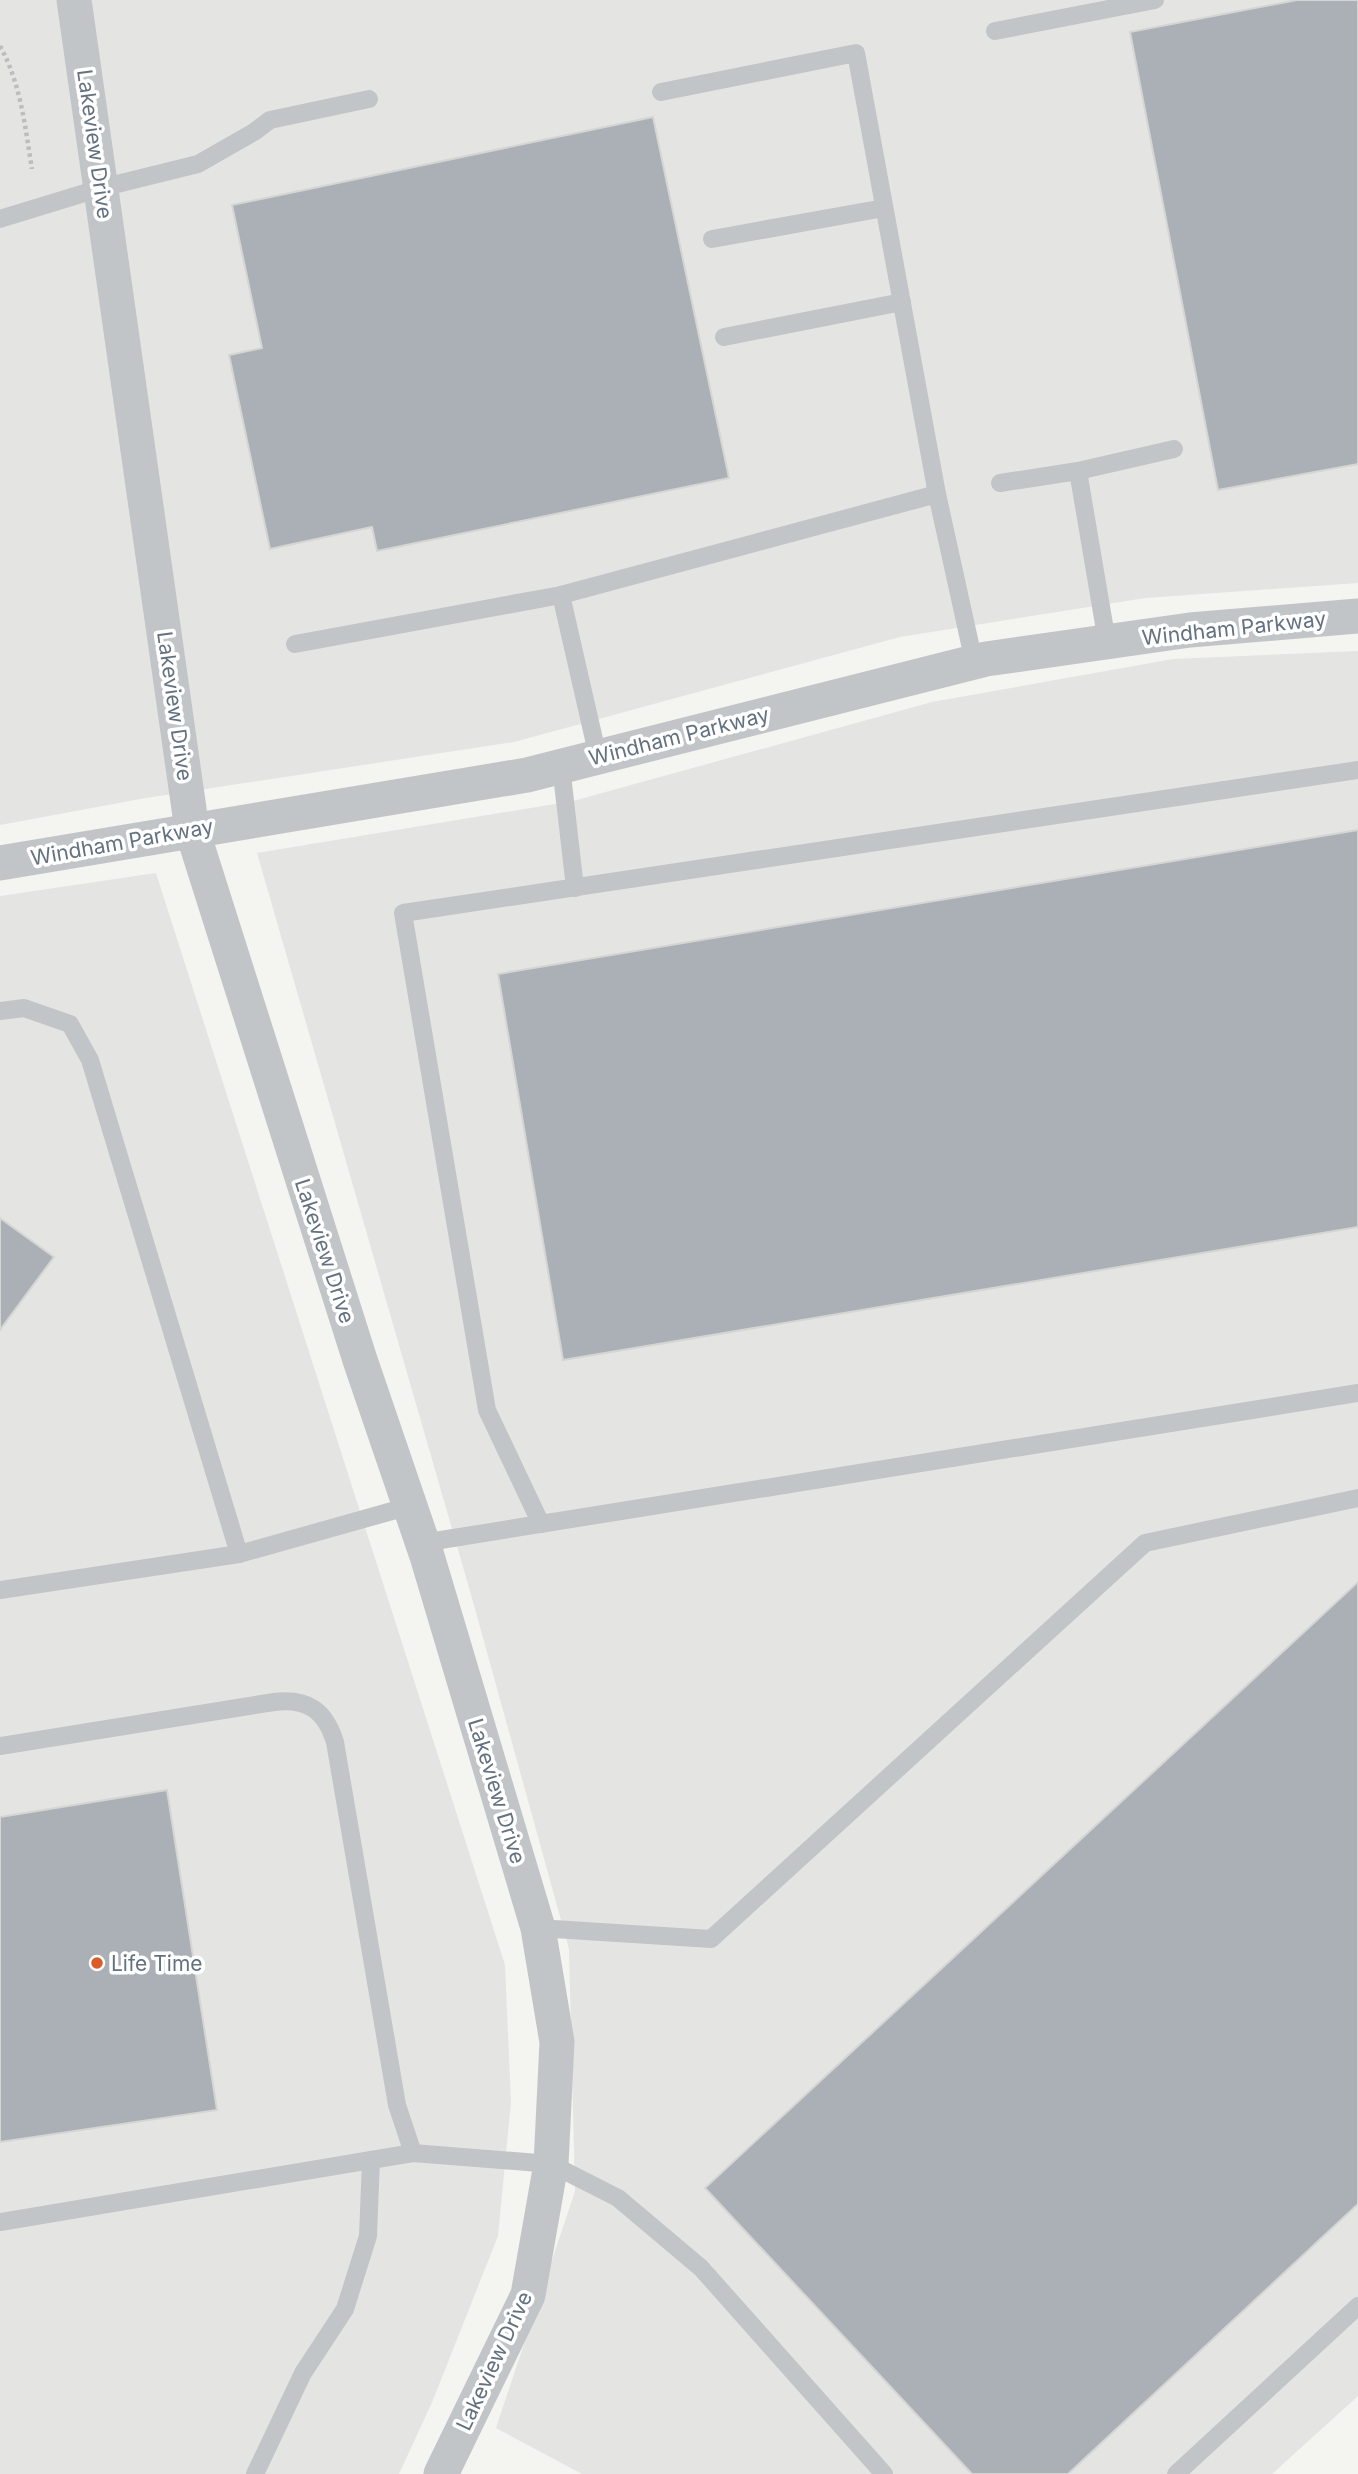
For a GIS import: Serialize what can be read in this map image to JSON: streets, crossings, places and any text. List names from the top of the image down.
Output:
{
  "streets": {
    "street": ["Lakeview Drive", "Windham Parkway"]
  },
  "crossings": [
    ["Lakeview Drive", "Windham Parkway"]
  ],
  "places": ["Life Time"]
}
